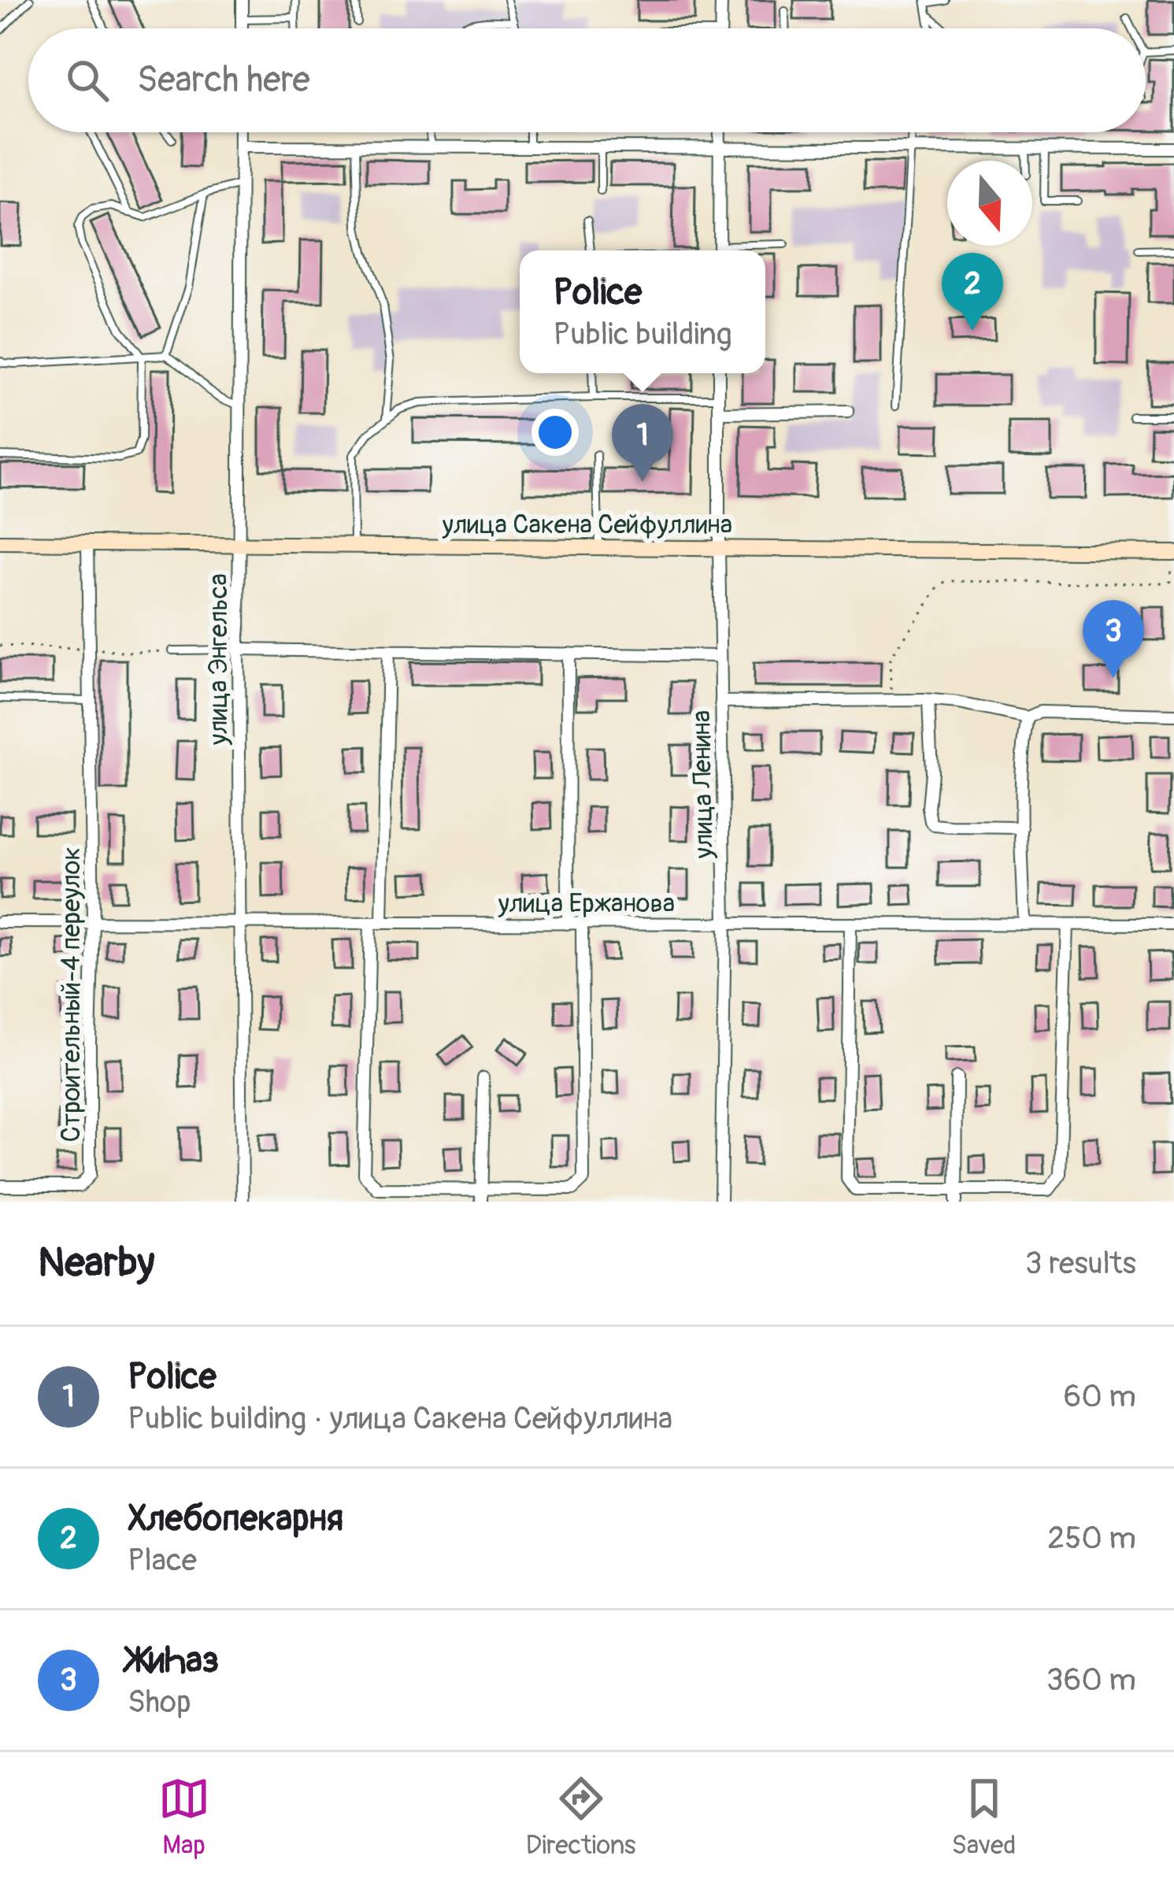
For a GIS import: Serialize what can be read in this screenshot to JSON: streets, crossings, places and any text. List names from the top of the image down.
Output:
{
  "streets": {
    "street": [
      "улица Сакена Сейфуллина",
      "улица Энгельса",
      "улица Ленина",
      "улица Ержанова",
      "Строительный-4 переулок"
    ]
  },
  "crossings": [
    ["улица Сакена Сейфуллина", "улица Энгельса"],
    ["улица Сакена Сейфуллина", "улица Ленина"],
    ["улица Сакена Сейфуллина", "Строительный-4 переулок"],
    ["улица Энгельса", "улица Ержанова"],
    ["улица Ленина", "улица Ержанова"],
    ["улица Ержанова", "Строительный-4 переулок"]
  ],
  "north": "bottom",
  "page": {
    "search": "Search here",
    "popup": ["Police", "Public building"],
    "pins": ["2", "1", "3"],
    "heading": ["Nearby", "3 results"],
    "list": [
      {
        "mark": "1",
        "name": "Police",
        "note": "Public building · улица Сакена Сейфуллина",
        "value": "60 m"
      },
      {
        "mark": "2",
        "name": "Хлебопекарня",
        "note": "Place",
        "value": "250 m"
      },
      {
        "mark": "3",
        "name": "ЖиҺаз",
        "note": "Shop",
        "value": "360 m"
      }
    ],
    "nav": ["Map", "Directions", "Saved"]
  }
}
